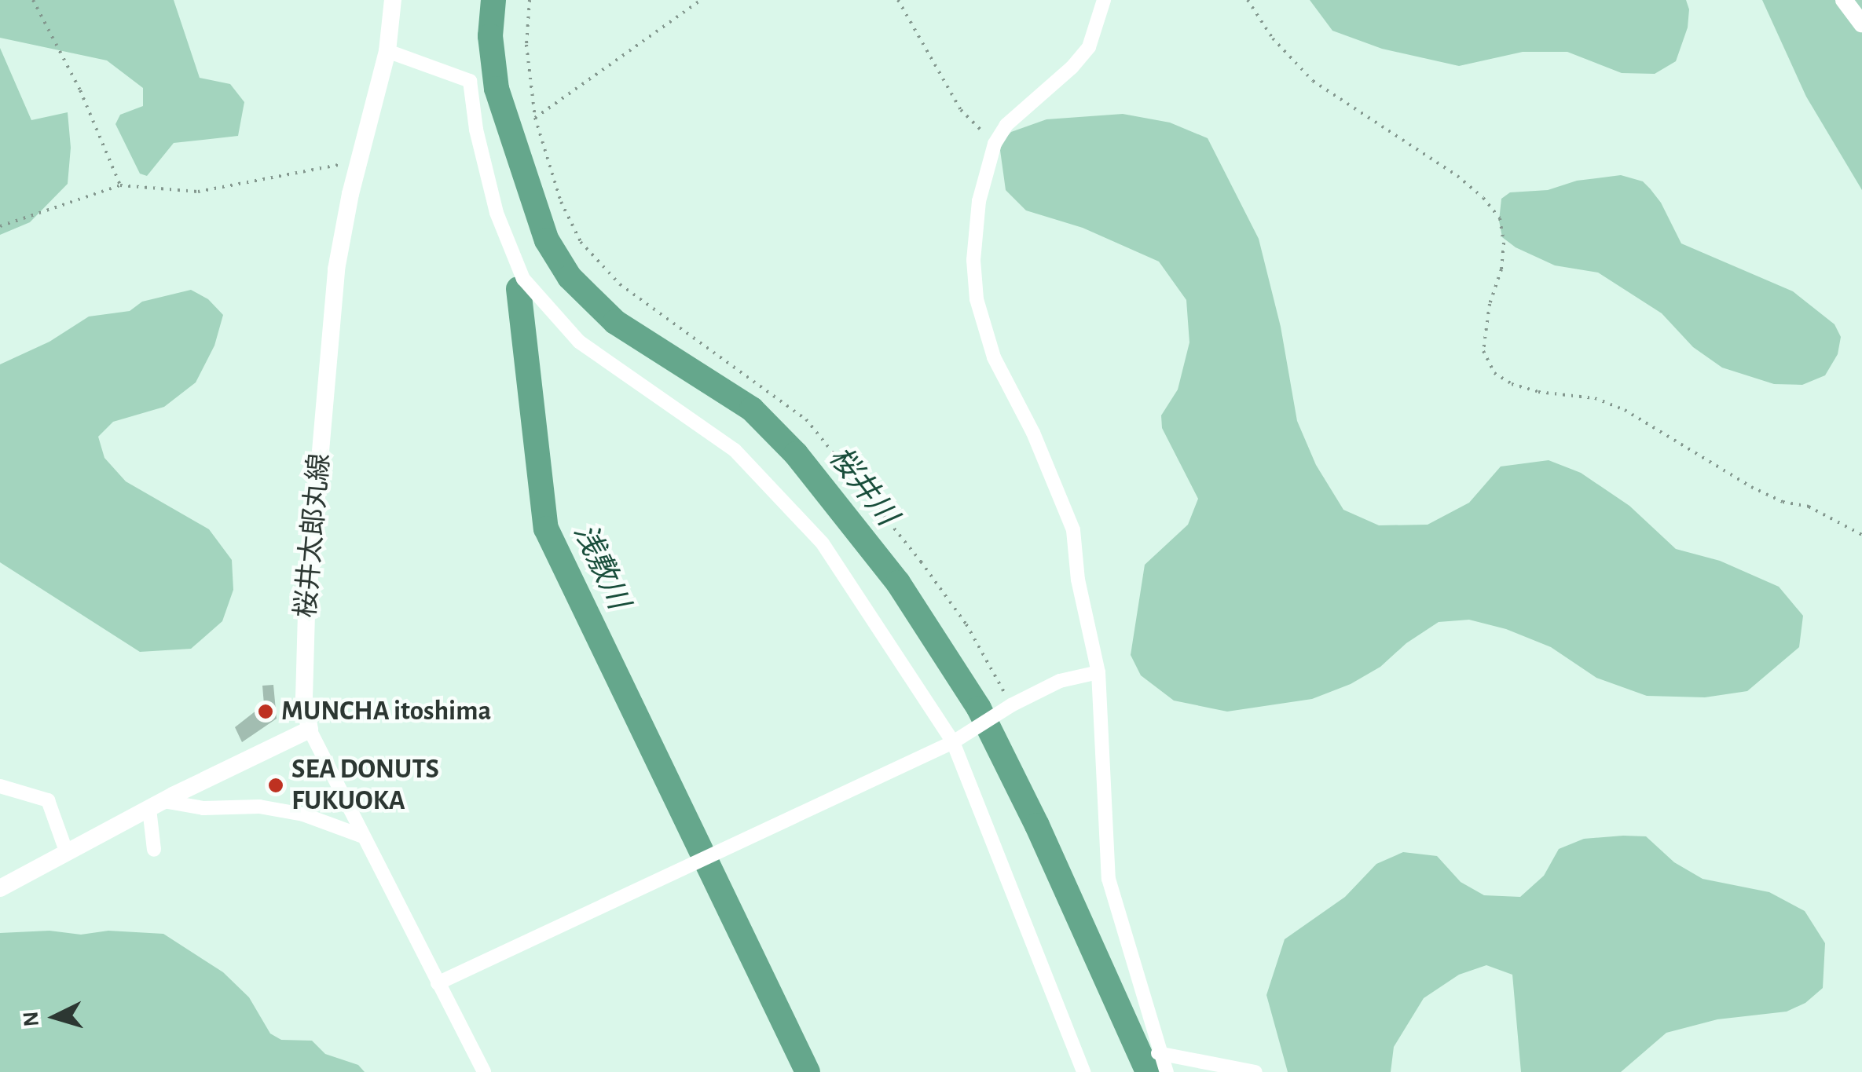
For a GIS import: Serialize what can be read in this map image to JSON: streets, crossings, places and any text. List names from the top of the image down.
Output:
{
  "streets": {
    "main road": ["桜井太郎丸線"]
  },
  "water": ["桜井川", "浅敷川"],
  "places": ["MUNCHA itoshima", "SEA DONUTS FUKUOKA"],
  "north": "left"
}
